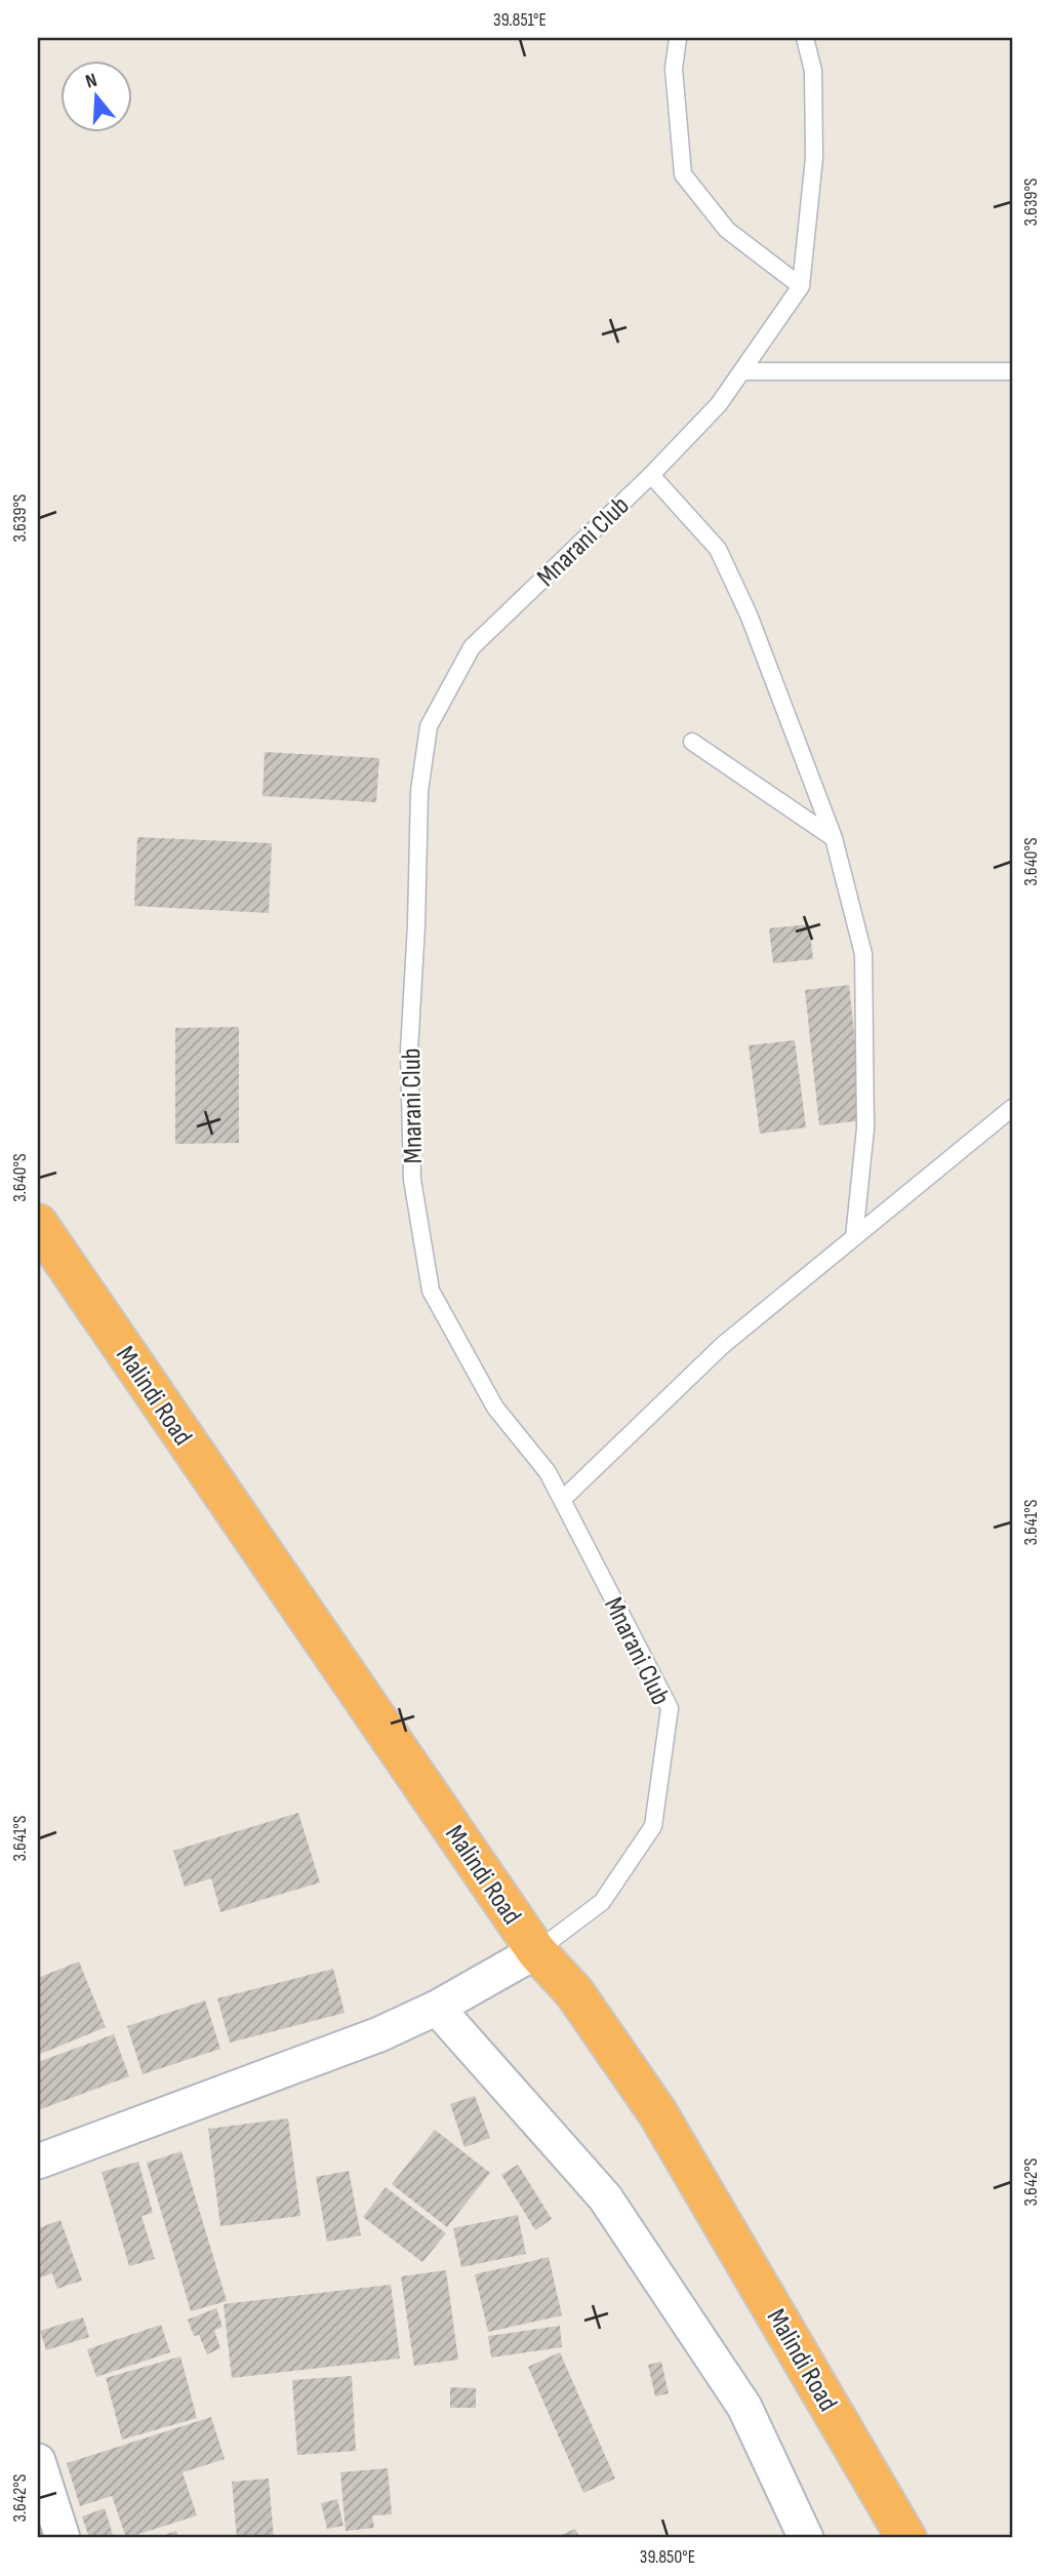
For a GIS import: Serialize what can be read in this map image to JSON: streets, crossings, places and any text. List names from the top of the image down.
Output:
{
  "streets": {
    "highway": ["Malindi Road"],
    "lane": ["Mnarani Club"]
  },
  "crossings": [
    ["Mnarani Club", "Malindi Road"]
  ],
  "north": "top",
  "coordinates": [
    "39.851°E",
    "3.639°S",
    "3.640°S",
    "3.641°S",
    "3.642°S",
    "39.850°E"
  ]
}
